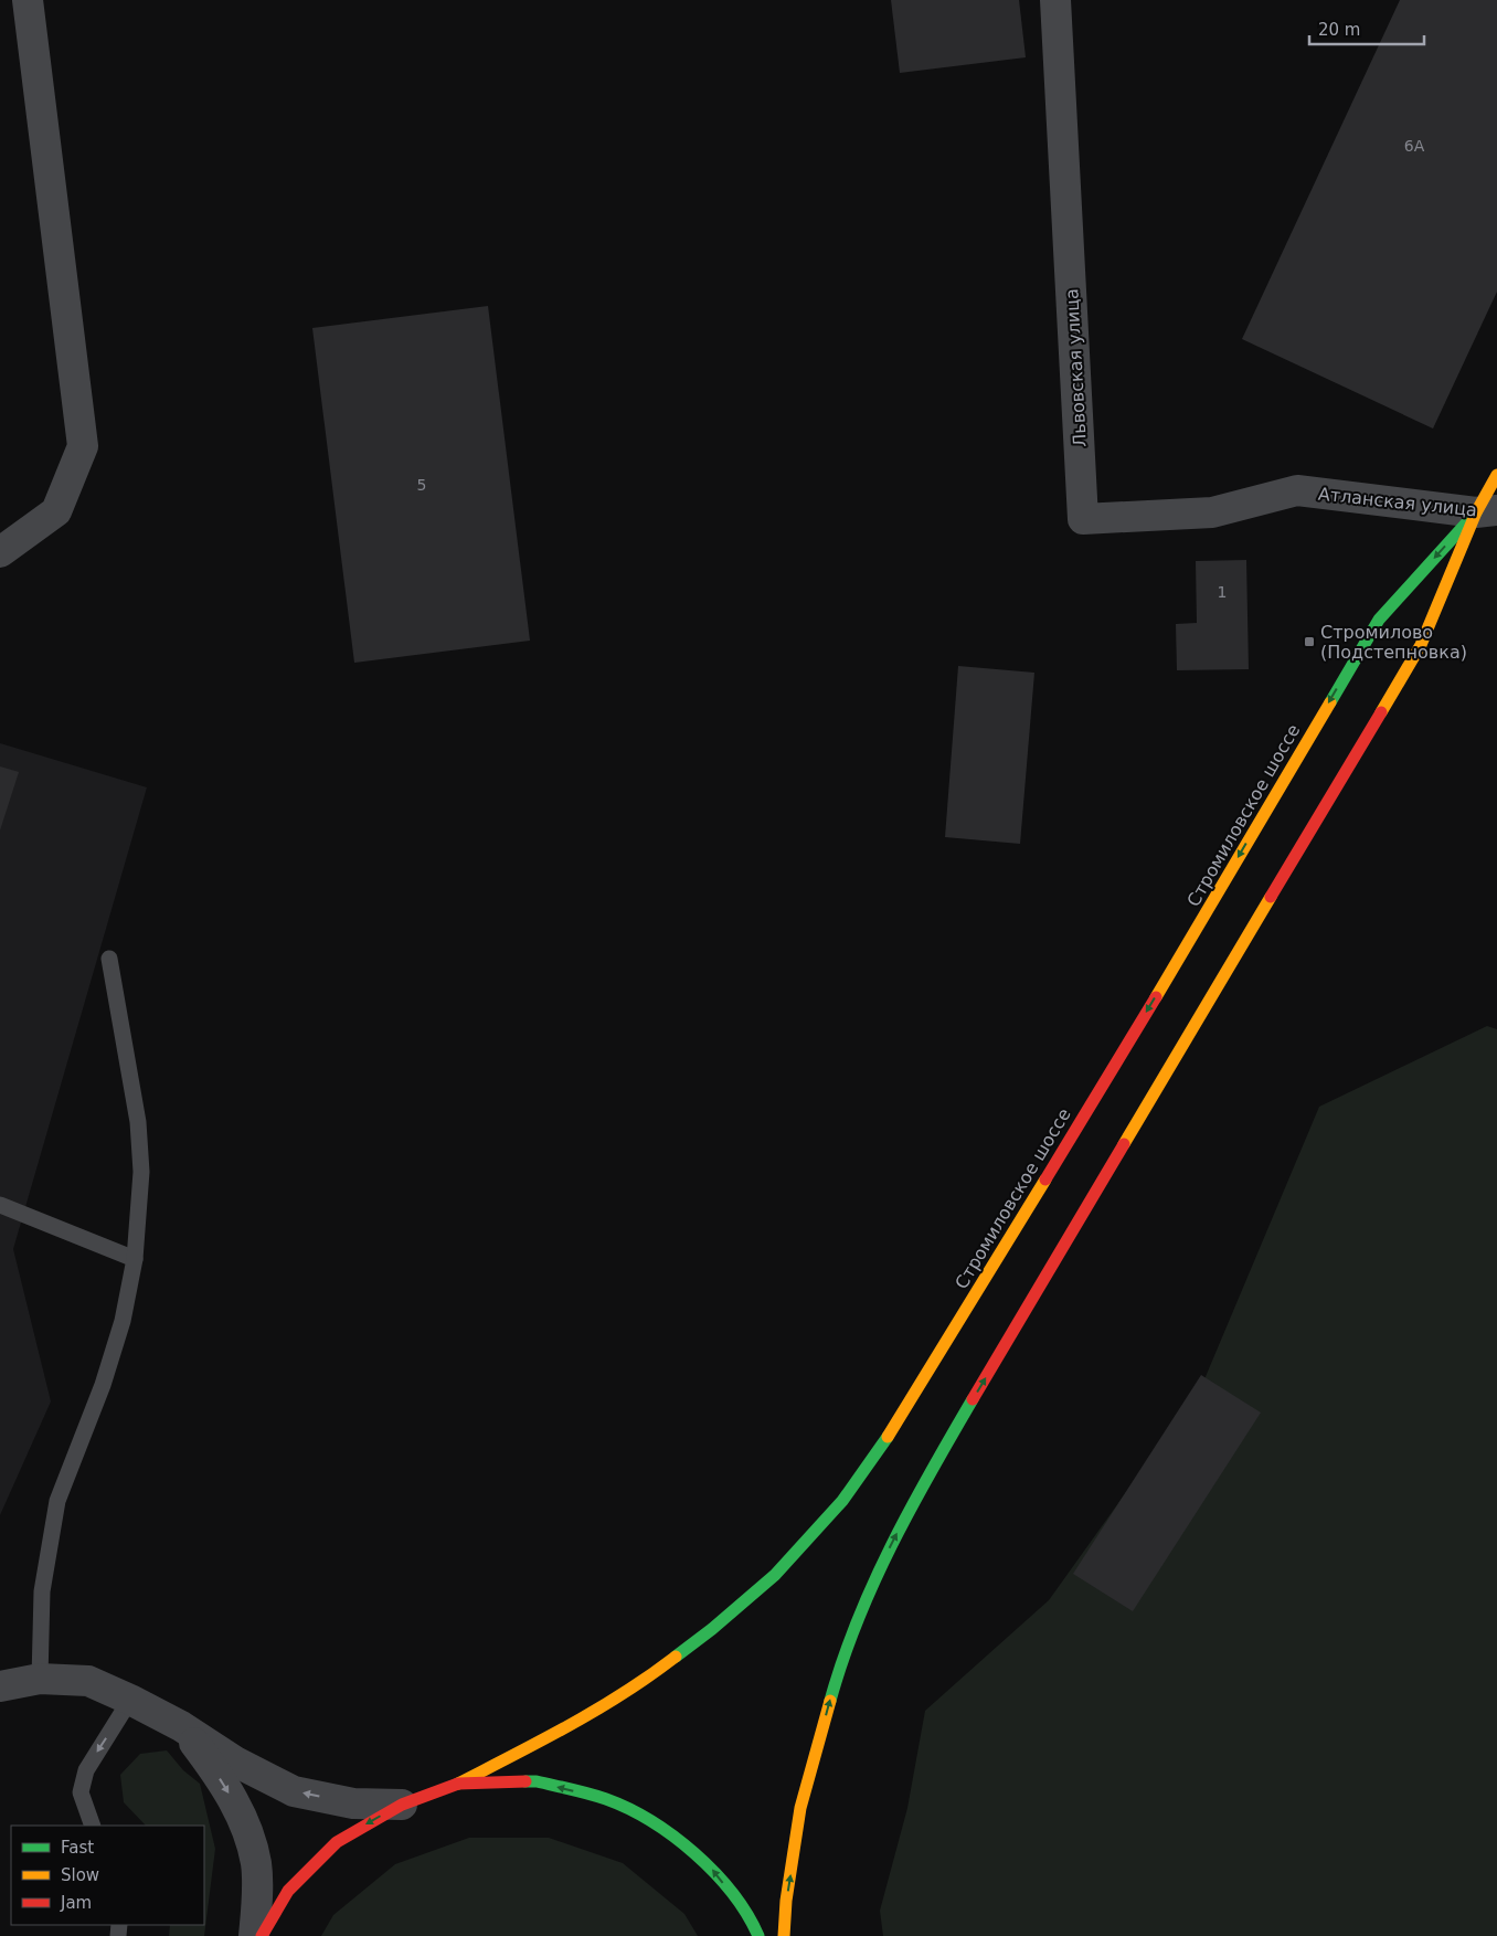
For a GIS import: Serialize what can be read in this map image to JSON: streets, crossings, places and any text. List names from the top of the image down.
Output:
{
  "streets": {
    "main road": ["Стромиловское шоссе"],
    "street": ["Львовская улица", "Атланская улица"]
  },
  "crossings": [
    ["Львовская улица", "Атланская улица"],
    ["Атланская улица", "Стромиловское шоссе"]
  ],
  "places": {
    "transit": ["Стромилово (Подстепновка)"]
  },
  "house_numbers": ["6А", "5", "1"],
  "legend": ["Fast", "Slow", "Jam"],
  "scale_bar": "20 m"
}
